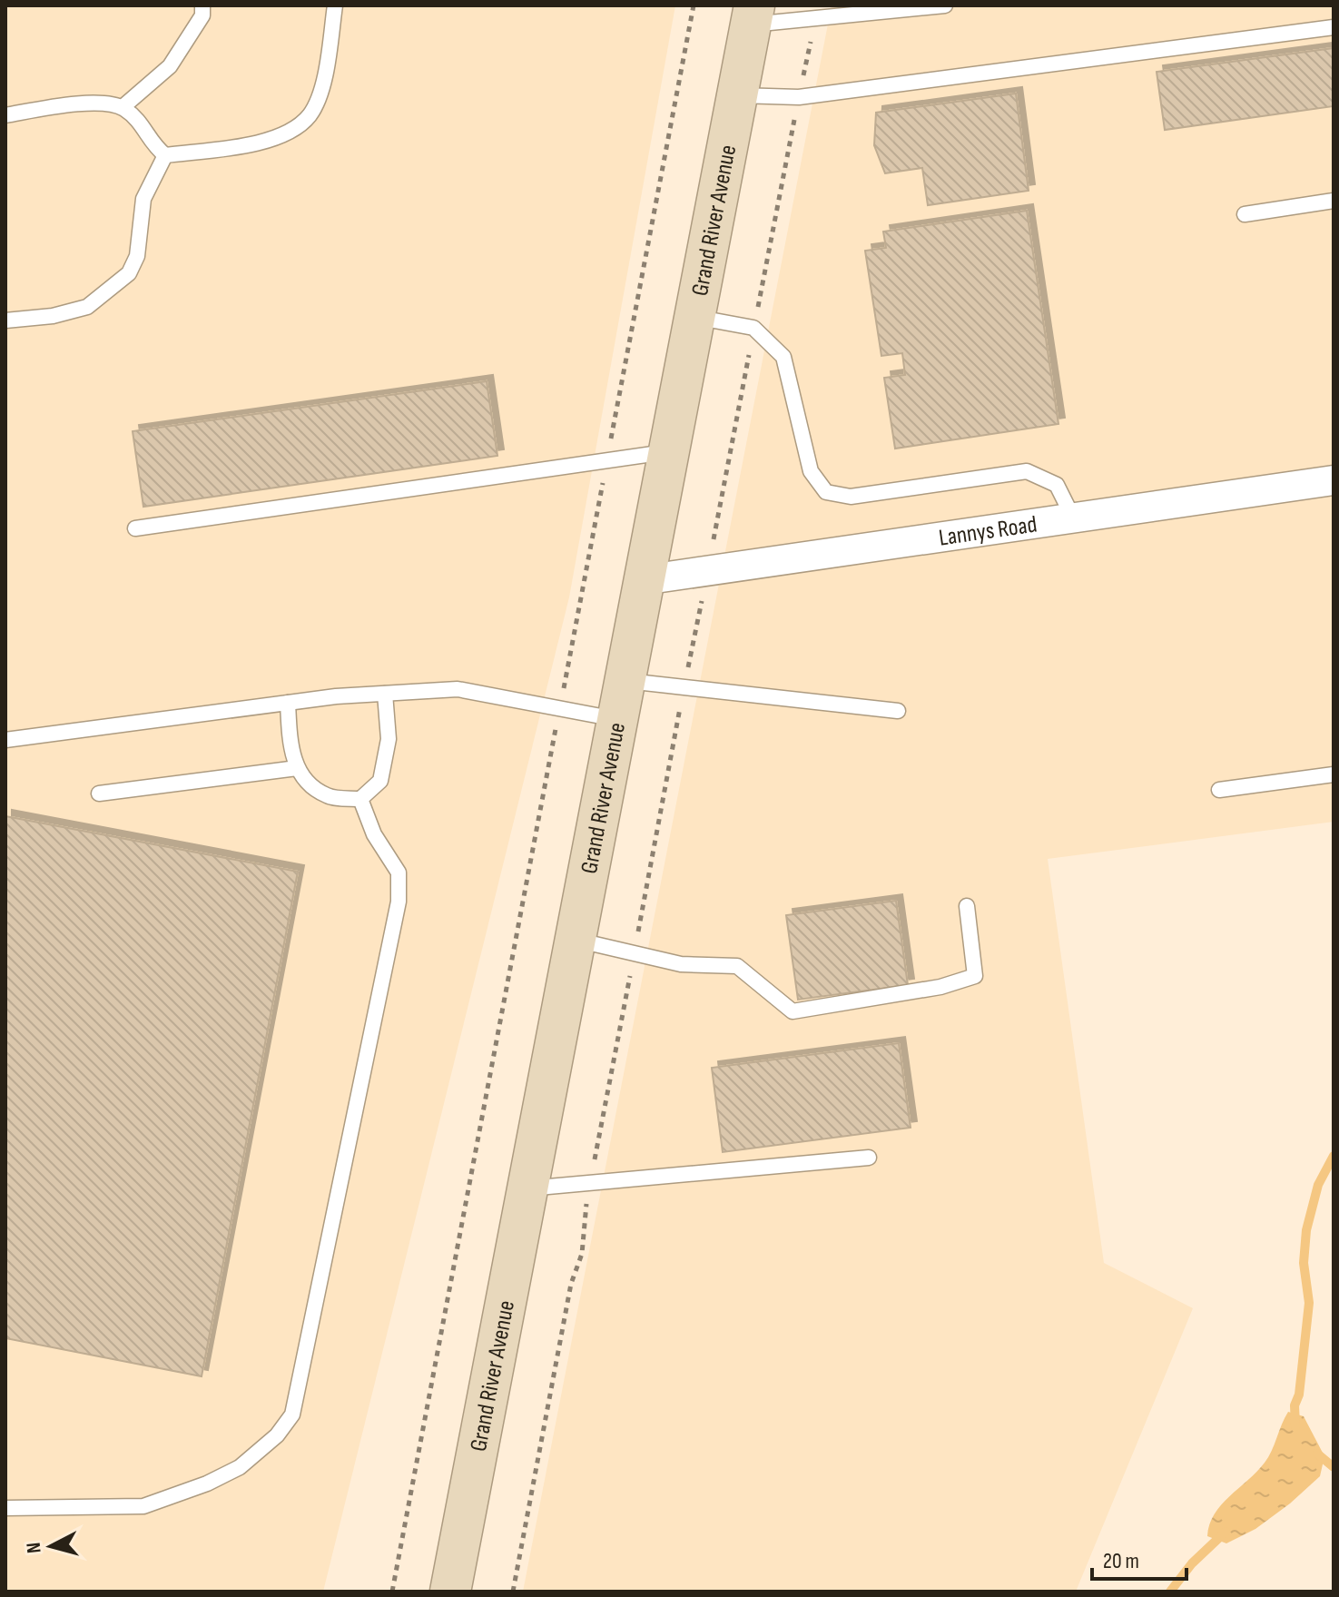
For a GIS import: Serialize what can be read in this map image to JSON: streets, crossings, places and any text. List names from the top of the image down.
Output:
{
  "streets": {
    "main road": ["Grand River Avenue"],
    "street": ["Lannys Road"]
  },
  "crossings": [
    ["Grand River Avenue", "Lannys Road"]
  ],
  "scale_bar": "20 m",
  "north": "left"
}
